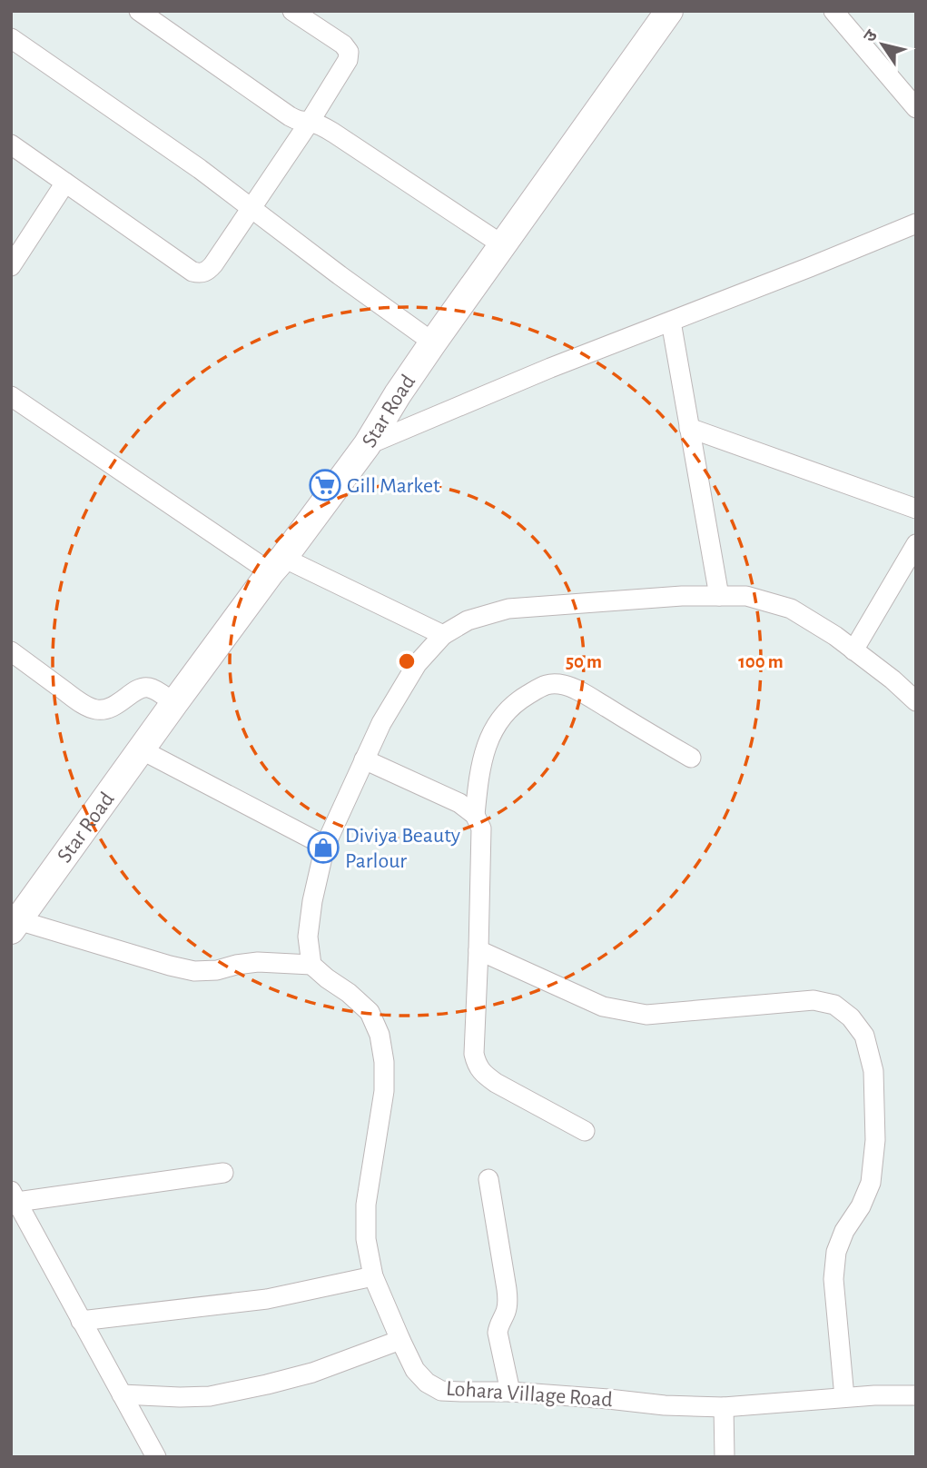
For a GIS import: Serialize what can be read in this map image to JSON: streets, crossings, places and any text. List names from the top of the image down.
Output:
{
  "streets": {
    "street": ["Star Road", "Lohara Village Road"]
  },
  "places": {
    "supermarket": ["Gill Market"],
    "shop": ["Diviya Beauty Parlour"]
  },
  "north": "top left",
  "rings": ["50 m", "100 m"]
}
